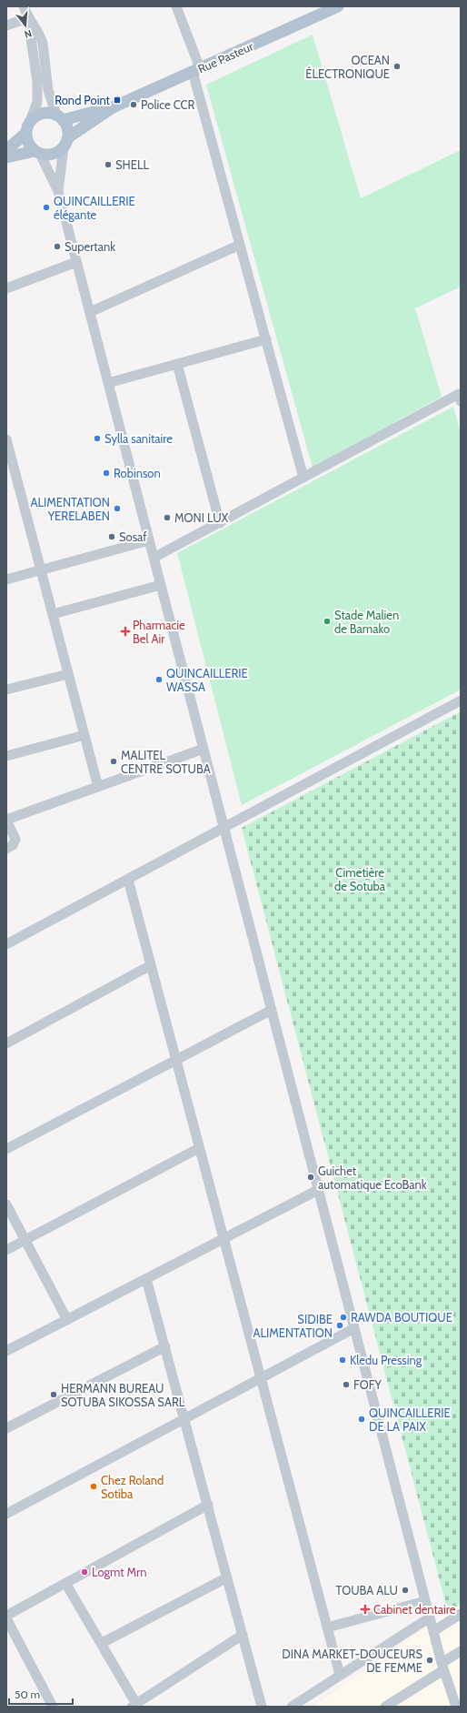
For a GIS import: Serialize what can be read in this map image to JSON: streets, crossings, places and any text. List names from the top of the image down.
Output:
{
  "streets": {
    "main road": ["Rue Pasteur"]
  },
  "parks": ["Cimetière de Sotuba"],
  "places": {
    "other": [
      "OCEAN ÉLECTRONIQUE",
      "Police CCR",
      "SHELL",
      "QUINCAILLERIE élégante",
      "Supertank",
      "Sylla sanitaire",
      "Robinson",
      "ALIMENTATION YERELABEN",
      "MONI LUX",
      "Sosaf",
      "Stade Malien de Bamako",
      "QUINCAILLERIE WASSA",
      "MALITEL CENTRE SOTUBA",
      "Guichet automatique EcoBank",
      "RAWDA BOUTIQUE",
      "SIDIBE ALIMENTATION",
      "Kledu Pressing",
      "FOFY",
      "HERMANN BUREAU SOTUBA SIKOSSA SARL",
      "QUINCAILLERIE DE LA PAIX",
      "Chez Roland Sotiba",
      "Logmt Mrn",
      "TOUBA ALU",
      "DINA MARKET-DOUCEURS DE FEMME"
    ],
    "transit": ["Rond Point"],
    "health": ["Pharmacie Bel Air", "Cabinet dentaire"]
  },
  "scale_bar": "50 m",
  "north": "bottom"
}
